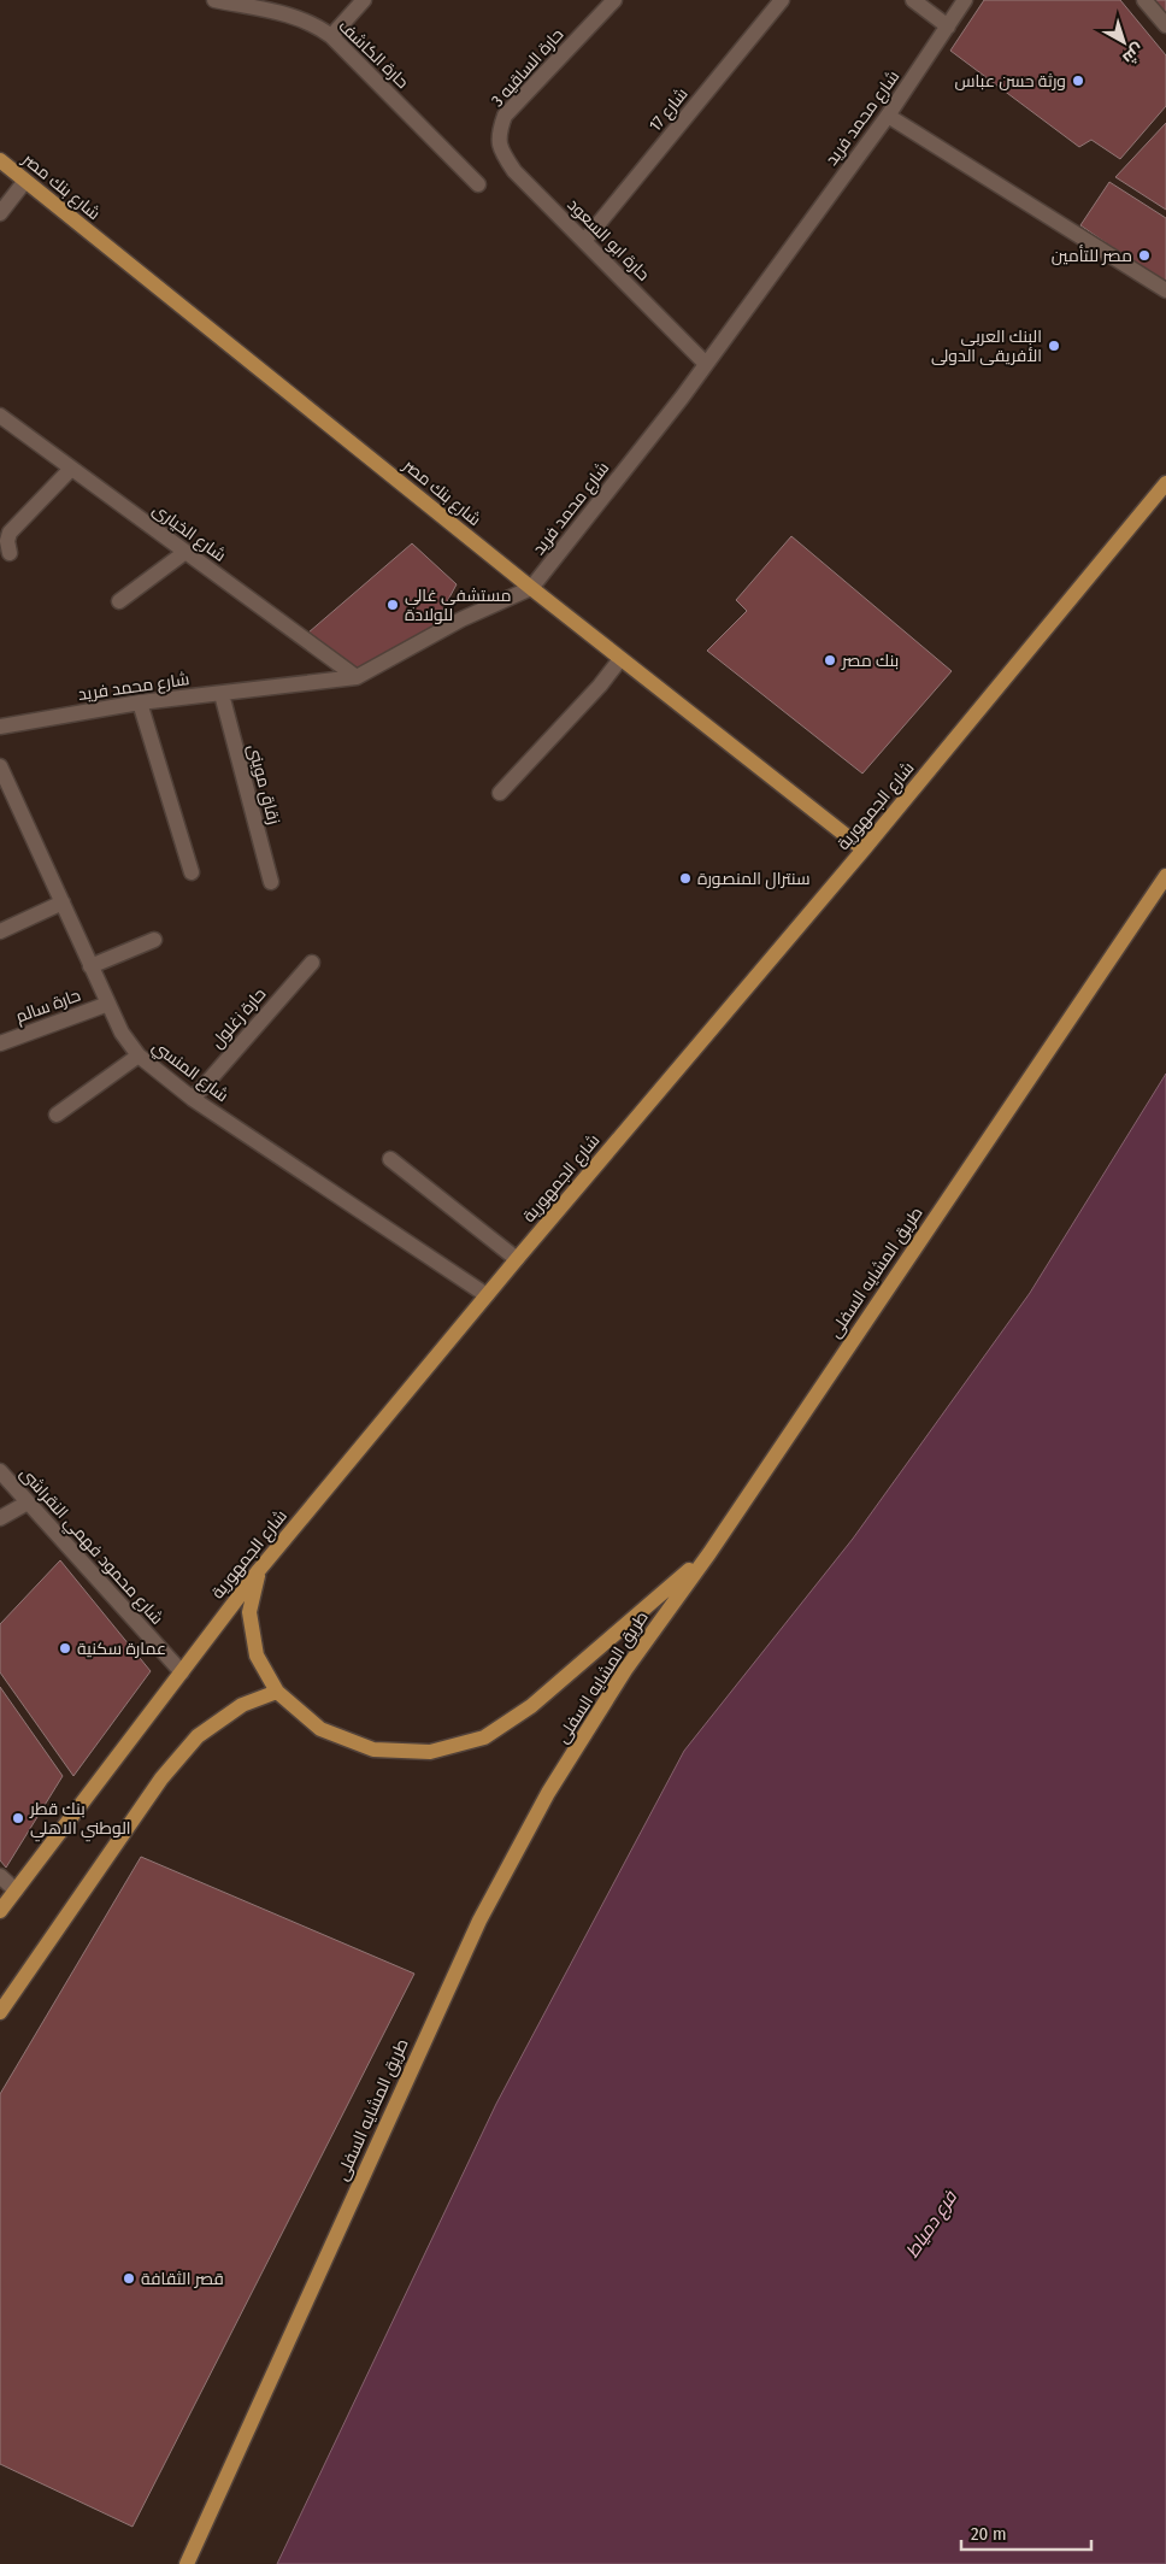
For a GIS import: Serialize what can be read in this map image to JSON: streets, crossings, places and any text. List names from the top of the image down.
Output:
{
  "streets": {
    "main road": ["شارع بنك مصر", "شارع الجمهورية", "طريق المشايه السفلى"],
    "street": [
      "حارة الكاشف",
      "حارة الساقيه 3",
      "شارع 17",
      "شارع محمد فريد",
      "حارة ابو السعود",
      "شارع الخيارى",
      "زقاق موينى",
      "حارة سالم",
      "حارة زغلول",
      "شارع المنسي",
      "شارع محمود فهمي النقراشى"
    ]
  },
  "crossings": [
    ["حارة الساقيه 3", "حارة ابو السعود"],
    ["شارع 17", "حارة ابو السعود"],
    ["شارع محمد فريد", "شارع بنك مصر"],
    ["شارع محمد فريد", "حارة ابو السعود"],
    ["شارع محمد فريد", "شارع الخيارى"],
    ["شارع محمد فريد", "زقاق موينى"],
    ["شارع بنك مصر", "شارع الجمهورية"],
    ["شارع الجمهورية", "شارع المنسي"],
    ["شارع الجمهورية", "شارع محمود فهمي النقراشى"],
    ["حارة سالم", "شارع المنسي"],
    ["حارة زغلول", "شارع المنسي"]
  ],
  "water": ["فرع دمياط"],
  "places": [
    "ورثة حسن عباس",
    "مصر للتأمين",
    "البنك العربى الأفريقى الدولى",
    "مستشفى غالي للولادة",
    "بنك مصر",
    "سنترال المنصورة",
    "عمارة سكنية",
    "بنك قطر الوطني الاهلي",
    "قصر الثقافة"
  ],
  "scale_bar": "20 m",
  "north": "bottom right"
}
